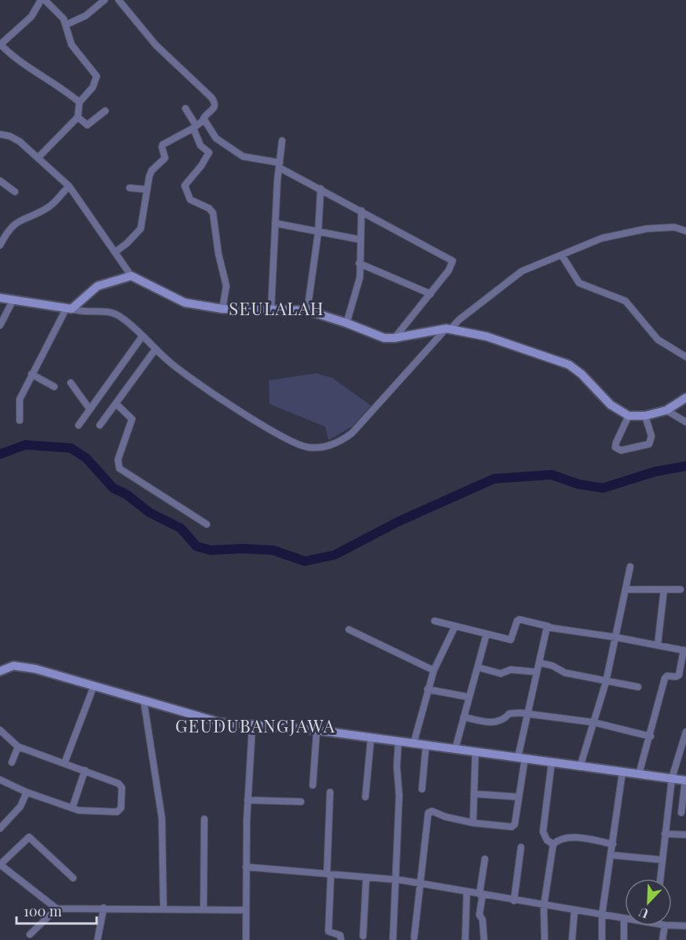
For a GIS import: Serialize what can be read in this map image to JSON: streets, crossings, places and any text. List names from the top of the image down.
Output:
{
  "districts": ["SEULALAH", "GEUDUBANGJAWA"],
  "scale_bar": "100 m",
  "north": "bottom left"
}
